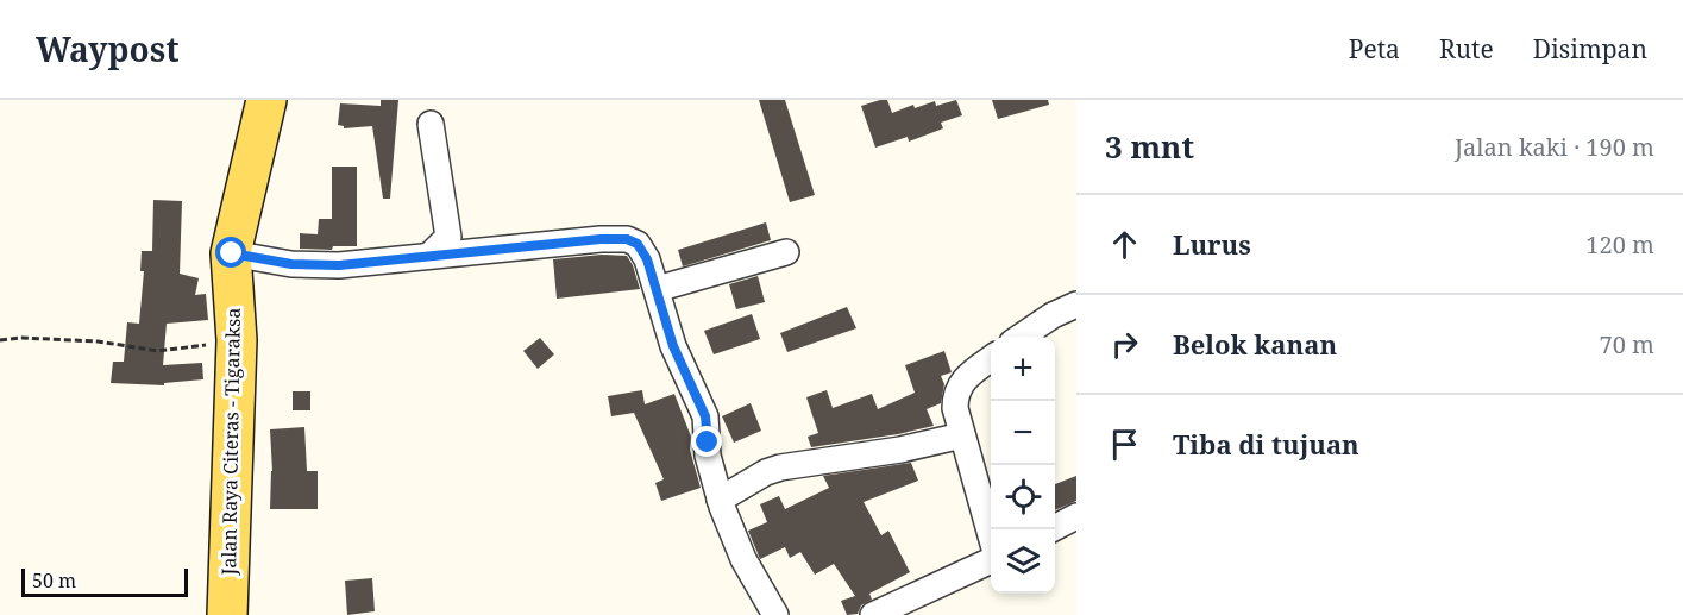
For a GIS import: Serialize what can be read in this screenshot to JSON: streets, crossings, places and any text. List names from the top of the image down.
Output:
{
  "streets": {
    "main road": ["Jalan Raya Citeras - Tigaraksa"]
  },
  "scale_bar": "50 m",
  "page": {
    "header": "Waypost",
    "nav": ["Peta", "Rute", "Disimpan"],
    "heading": ["3 mnt", "Jalan kaki · 190 m"],
    "list": [
      ["Lurus", "120 m"],
      ["Belok kanan", "70 m"],
      "Tiba di tujuan"
    ],
    "map_buttons": ["+", "−"],
    "scale": "50 m"
  }
}
